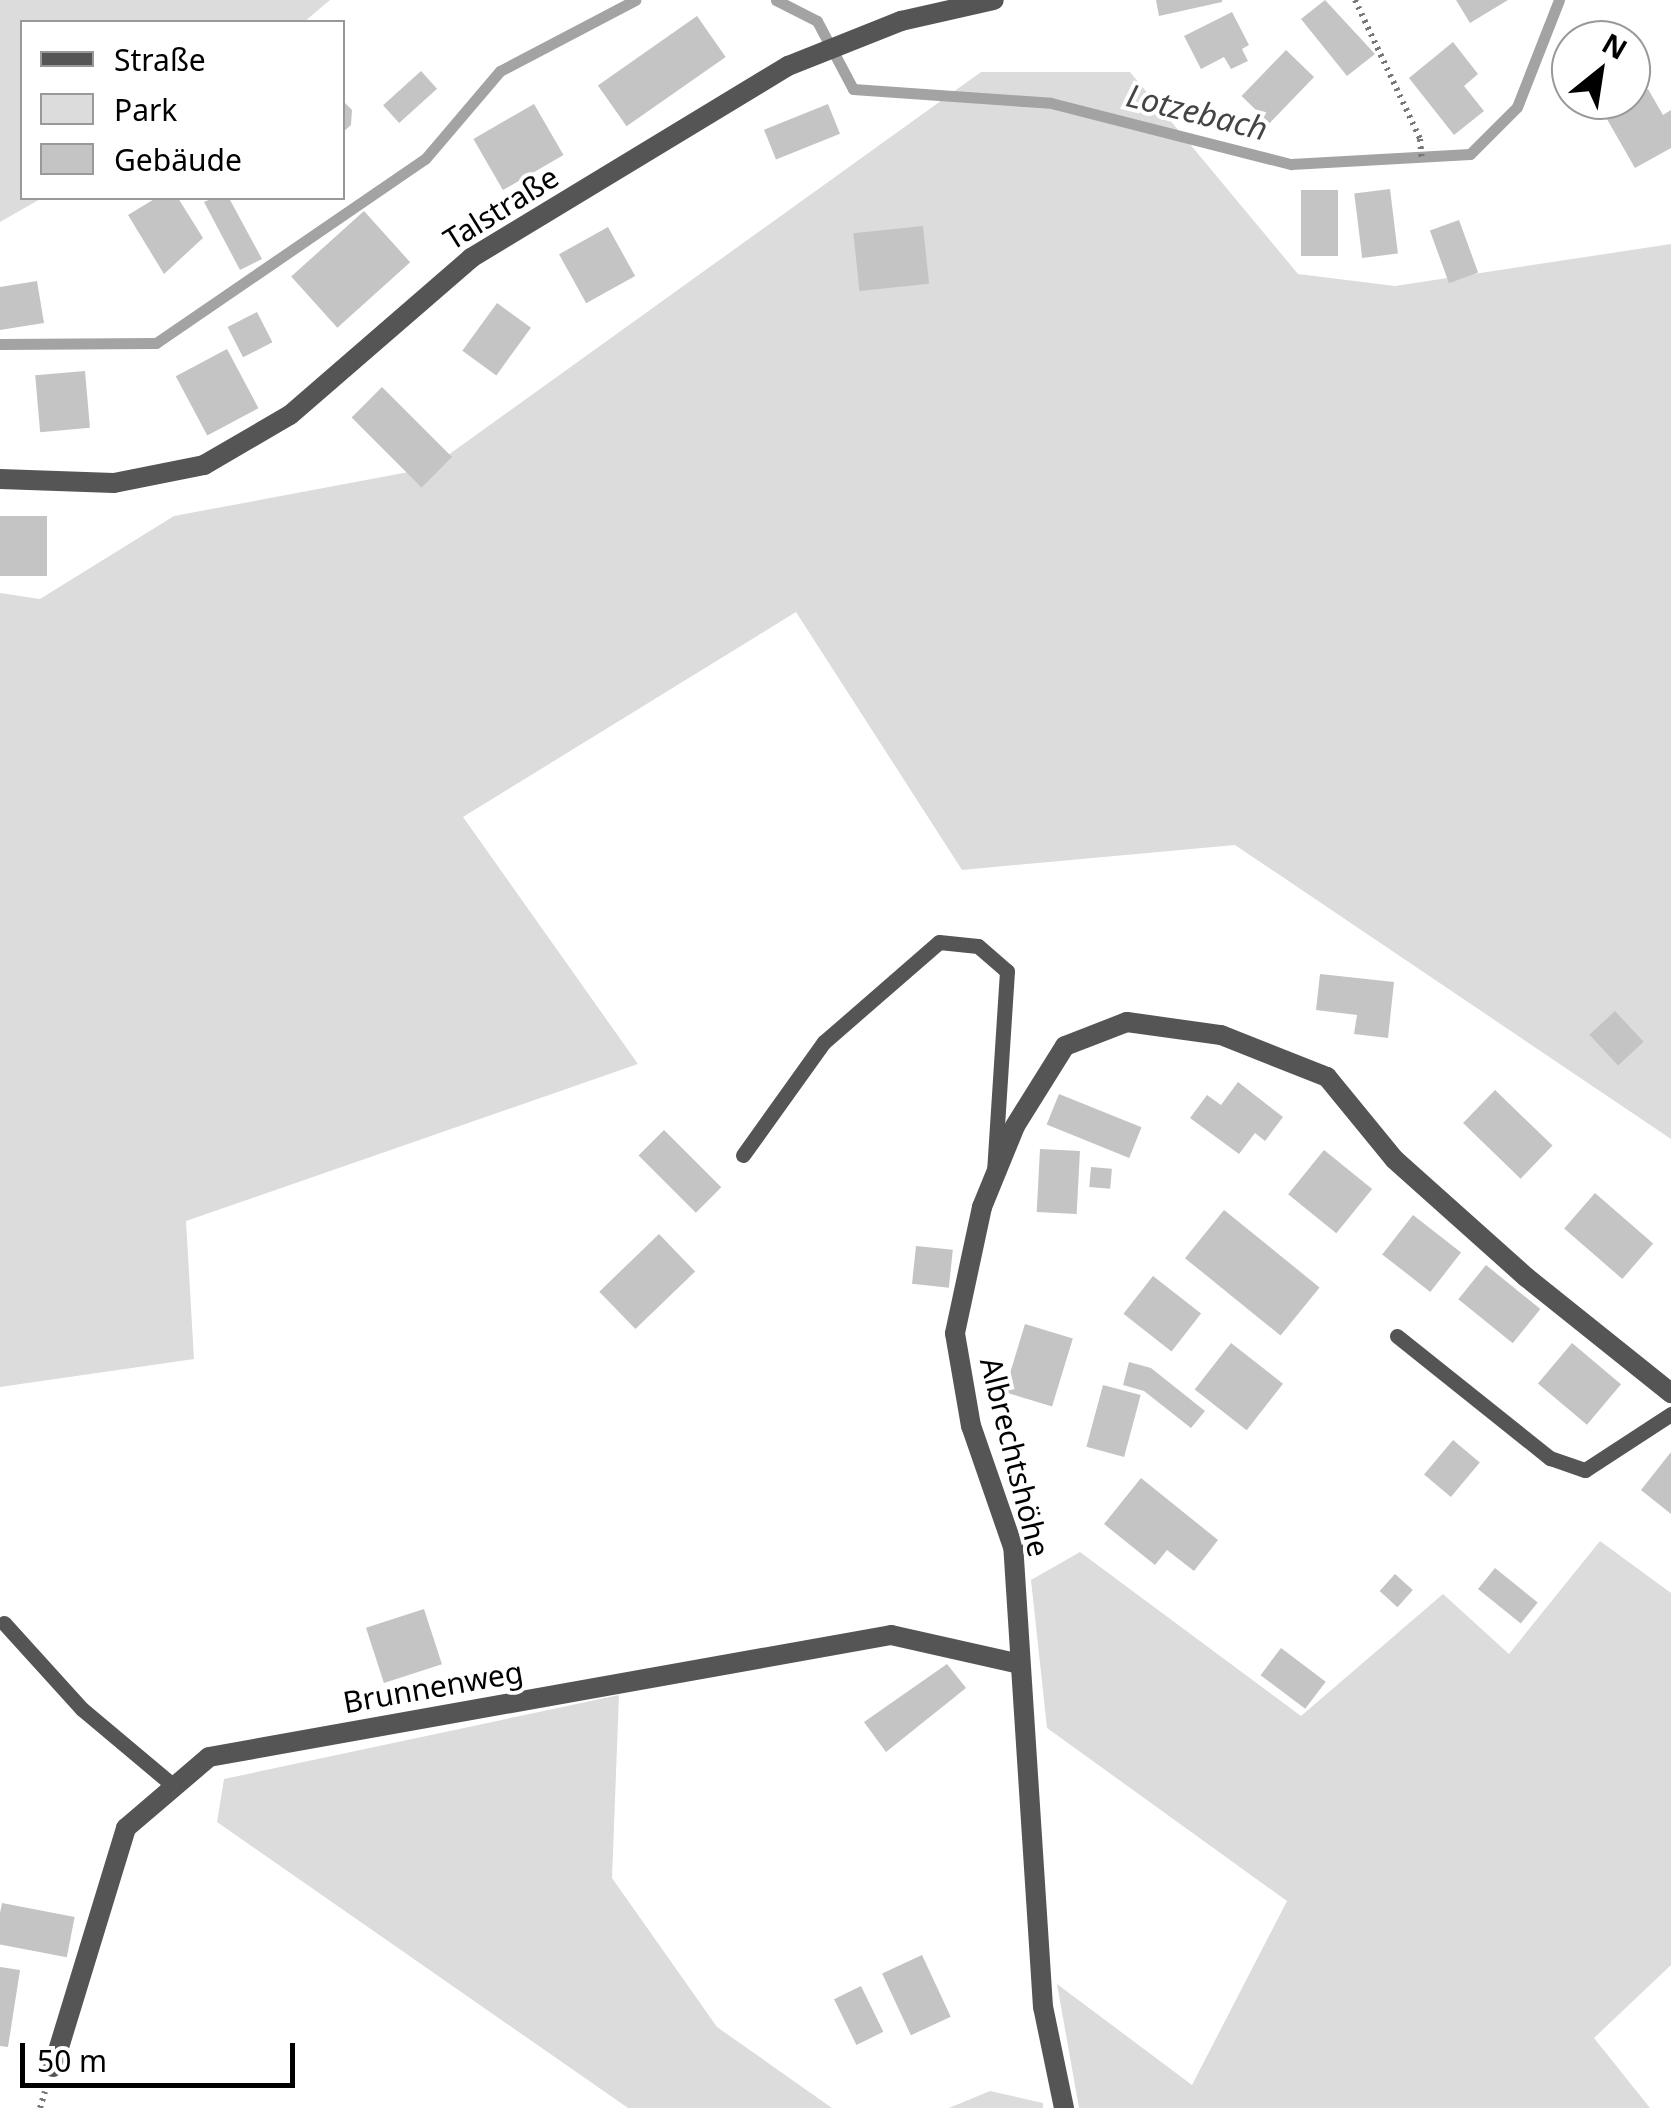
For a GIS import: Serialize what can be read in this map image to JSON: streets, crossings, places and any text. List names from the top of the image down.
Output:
{
  "streets": {
    "street": ["Talstraße", "Albrechtshöhe", "Brunnenweg"]
  },
  "crossings": [
    ["Albrechtshöhe", "Brunnenweg"]
  ],
  "water": ["Lotzebach"],
  "legend": ["Straße", "Park", "Gebäude"],
  "scale_bar": "50 m",
  "north": "top right"
}
